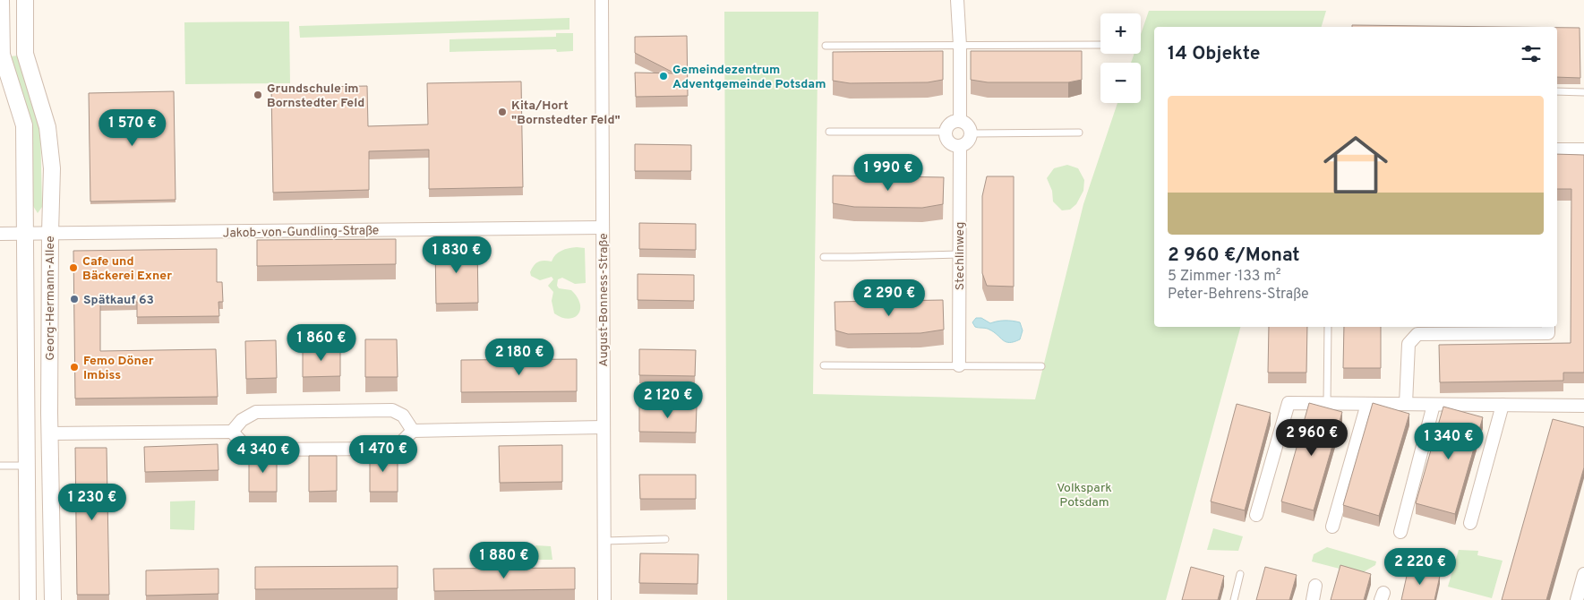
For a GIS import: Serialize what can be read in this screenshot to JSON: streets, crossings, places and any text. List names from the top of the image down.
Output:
{
  "streets": {
    "street": [
      "Jakob-von-Gundling-Straße",
      "Stechlinweg",
      "Georg-Hermann-Allee",
      "August-Bonness-Straße"
    ]
  },
  "crossings": [
    ["Jakob-von-Gundling-Straße", "Georg-Hermann-Allee"],
    ["Jakob-von-Gundling-Straße", "August-Bonness-Straße"]
  ],
  "parks": ["Volkspark Potsdam"],
  "places": [
    "Gemeindezentrum Adventgemeinde Potsdam",
    "Grundschule im Bornstedter Feld",
    "Kita/Hort \"Bornstedter Feld\"",
    "Cafe und Bäckerei Exner",
    "Spätkauf 63",
    "Femo Döner Imbiss"
  ],
  "page": {
    "map_buttons": ["+", "−"],
    "heading": "14 Objekte",
    "list": [
      {
        "name": "2 960 €/Monat",
        "note": "5 Zimmer · 133 m² · Peter-Behrens-Straße"
      }
    ],
    "price": [
      "1 570 €",
      "1 990 €",
      "1 830 €",
      "2 290 €",
      "1 860 €",
      "2 180 €",
      "2 120 €",
      "2 960 €",
      "1 340 €",
      "1 470 €",
      "4 340 €",
      "1 230 €",
      "1 880 €",
      "2 220 €"
    ]
  }
}
